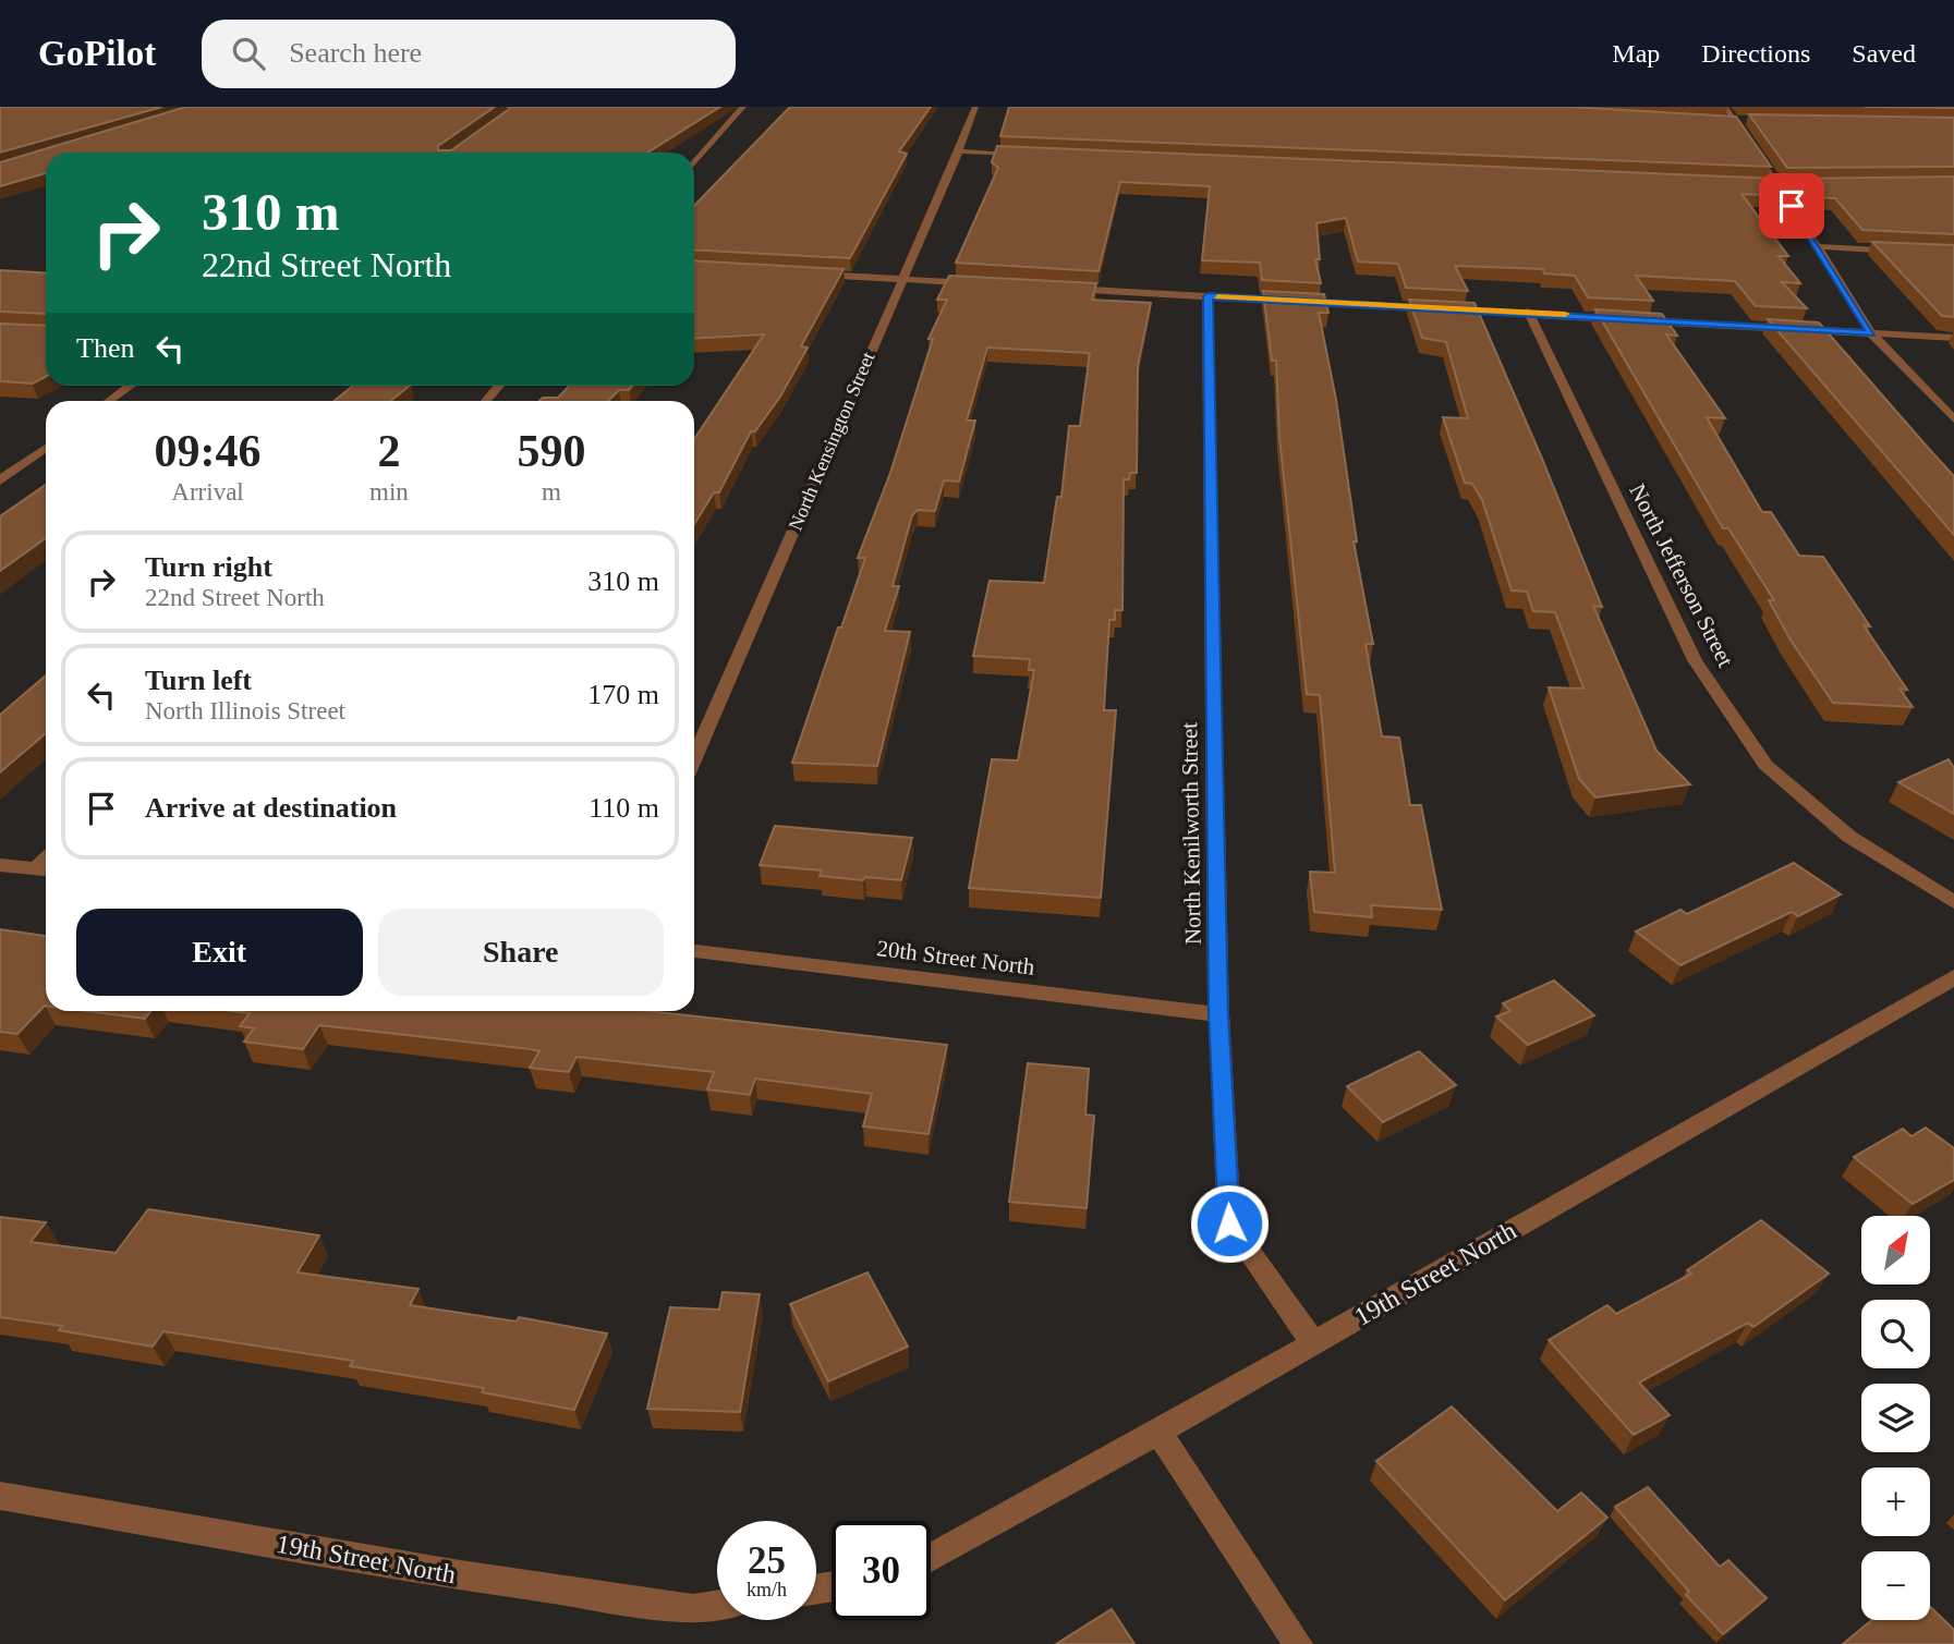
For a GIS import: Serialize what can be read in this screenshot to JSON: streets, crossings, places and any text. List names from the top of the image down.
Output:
{
  "streets": {
    "street": [
      "North Kensington Street",
      "North Jefferson Street",
      "North Kenilworth Street",
      "20th Street North",
      "19th Street North"
    ]
  },
  "crossings": [
    ["North Kenilworth Street", "20th Street North"],
    ["North Kenilworth Street", "19th Street North"]
  ],
  "north": "top right",
  "page": {
    "header": "GoPilot",
    "search": "Search here",
    "nav": ["Map", "Directions", "Saved"],
    "turn": ["310 m", "22nd Street North"],
    "then": "Then",
    "eta": [
      "09:46",
      "Arrival",
      "2",
      "min",
      "590",
      "m"
    ],
    "list": [
      {
        "name": "Turn right",
        "note": "22nd Street North",
        "value": "310 m"
      },
      {
        "name": "Turn left",
        "note": "North Illinois Street",
        "value": "170 m"
      },
      {
        "name": "Arrive at destination",
        "value": "110 m"
      }
    ],
    "buttons": ["Exit", "Share"],
    "map_buttons": ["+", "−"],
    "speed": "25 km/h",
    "limit": "30"
  }
}
